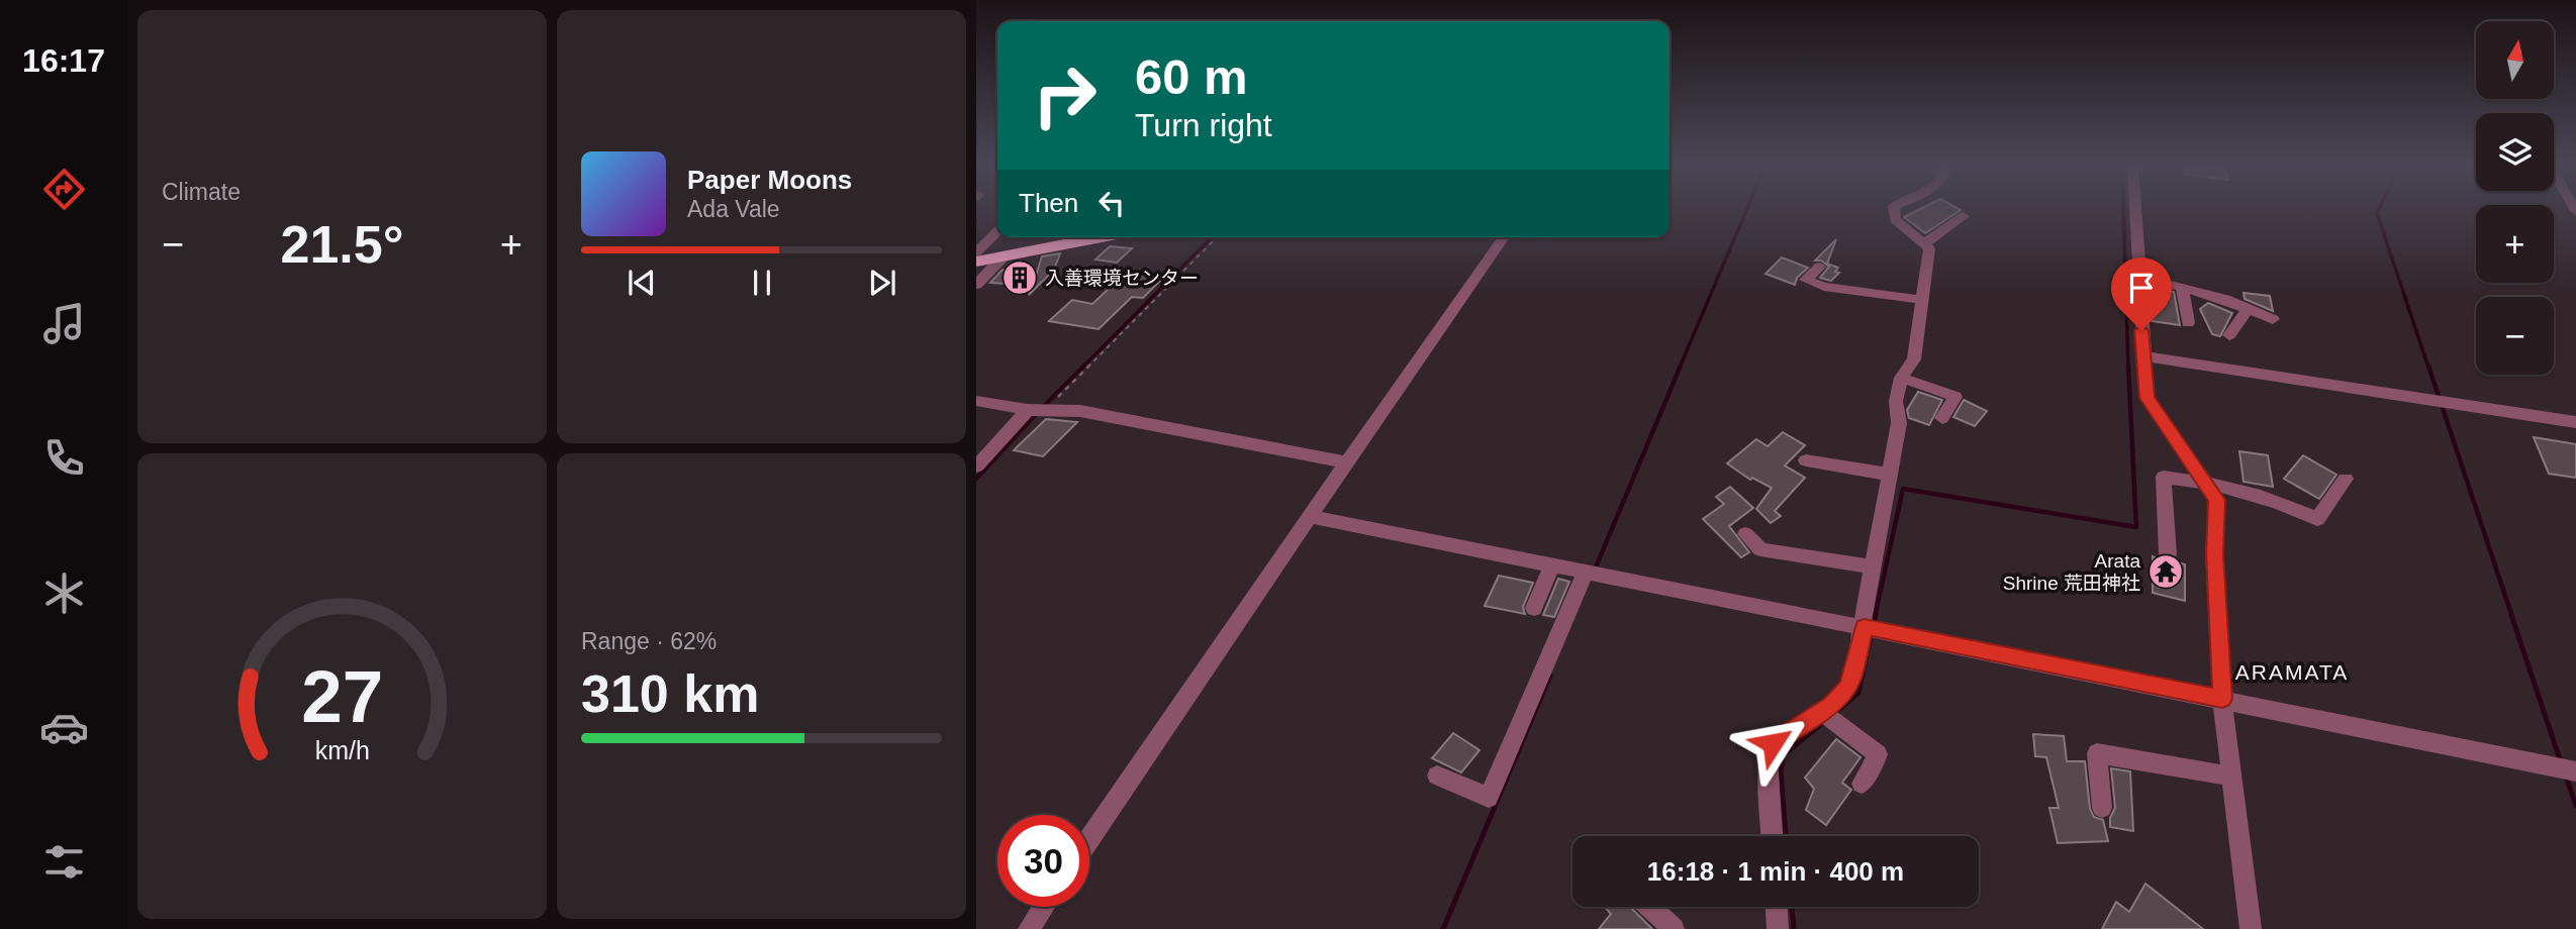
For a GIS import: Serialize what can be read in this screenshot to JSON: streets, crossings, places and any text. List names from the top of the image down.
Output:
{
  "districts": ["ARAMATA"],
  "places": {
    "building": ["入善環境センター"],
    "temple": ["Arata Shrine 荒田神社"]
  },
  "north": "top",
  "page": {
    "tabs": "16:17",
    "tile": [
      "Climate",
      ["Range · 62%", "310 km"]
    ],
    "map_buttons": ["+", "−"],
    "turn": ["60 m", "Turn right"],
    "song": ["Paper Moons", "Ada Vale"],
    "then": "Then",
    "heat": ["−", "21.5°", "+"],
    "limit": "30",
    "trip": "16:18 · 1 min · 400 m",
    "gauge": ["27", "km/h"]
  }
}
